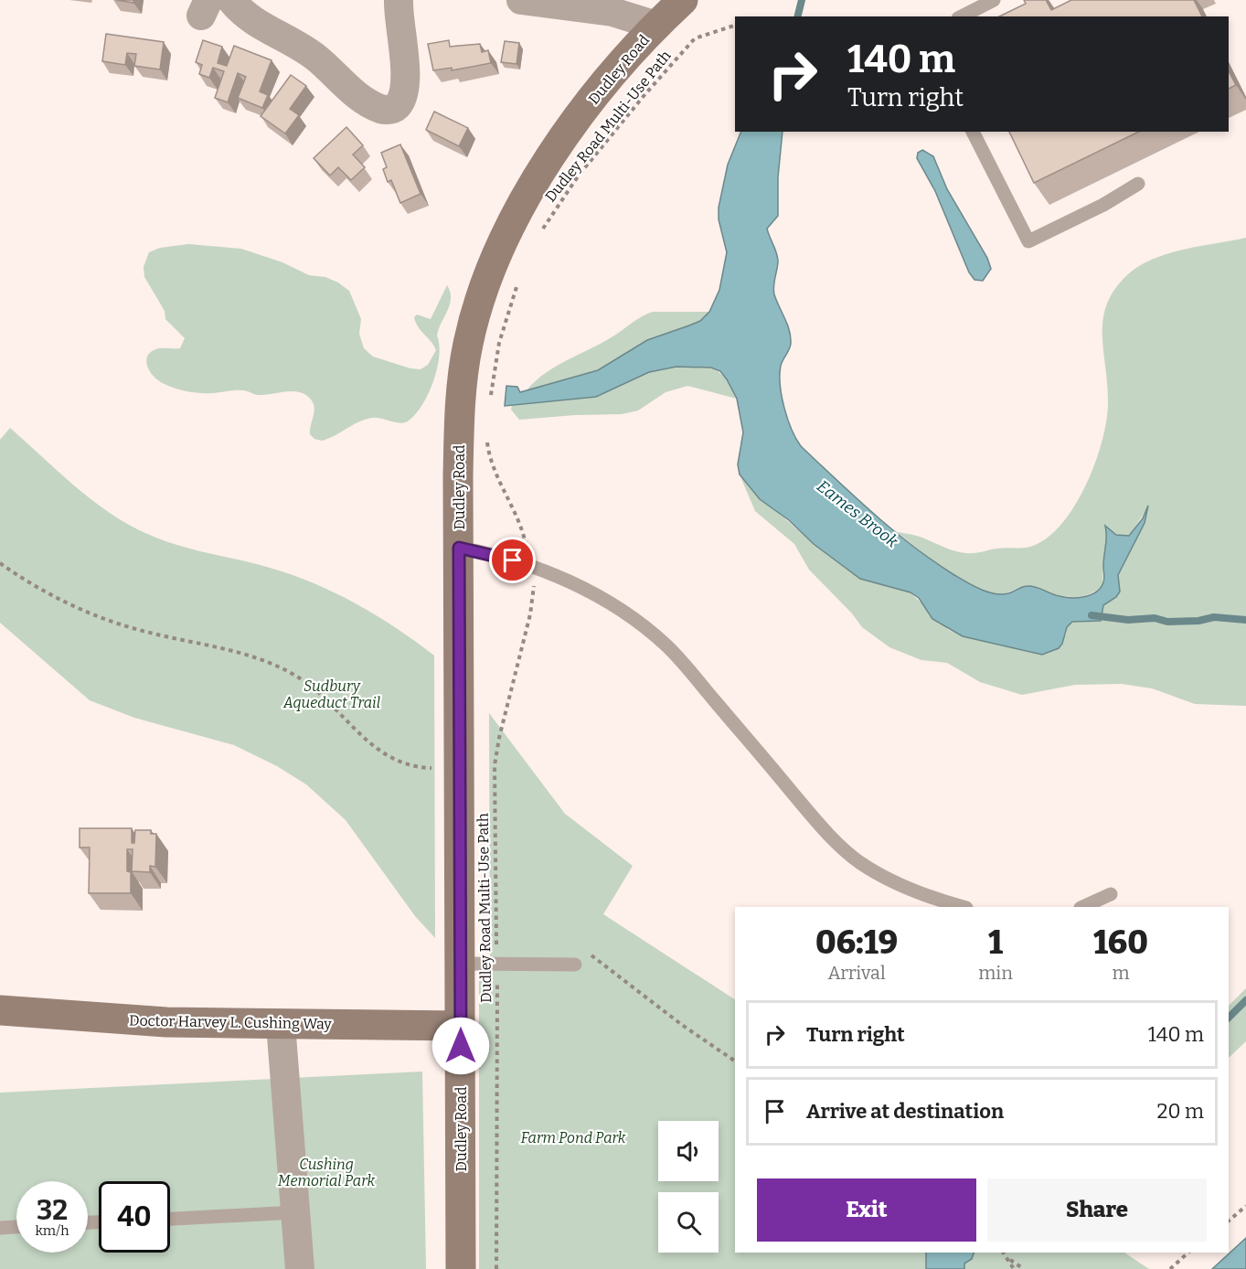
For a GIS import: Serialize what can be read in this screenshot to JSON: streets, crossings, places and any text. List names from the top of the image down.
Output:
{
  "streets": {
    "street": ["Dudley Road", "Doctor Harvey L. Cushing Way"],
    "path": ["Dudley Road Multi-Use Path"]
  },
  "crossings": [
    ["Dudley Road", "Doctor Harvey L. Cushing Way"]
  ],
  "water": ["Eames Brook"],
  "parks": ["Sudbury Aqueduct Trail", "Farm Pond Park", "Cushing Memorial Park"],
  "page": {
    "turn": ["140 m", "Turn right"],
    "eta": [
      "06:19",
      "Arrival",
      "1",
      "min",
      "160",
      "m"
    ],
    "list": [
      {
        "name": "Turn right",
        "value": "140 m"
      },
      {
        "name": "Arrive at destination",
        "value": "20 m"
      }
    ],
    "buttons": ["Exit", "Share"],
    "speed": "32 km/h",
    "limit": "40"
  }
}
